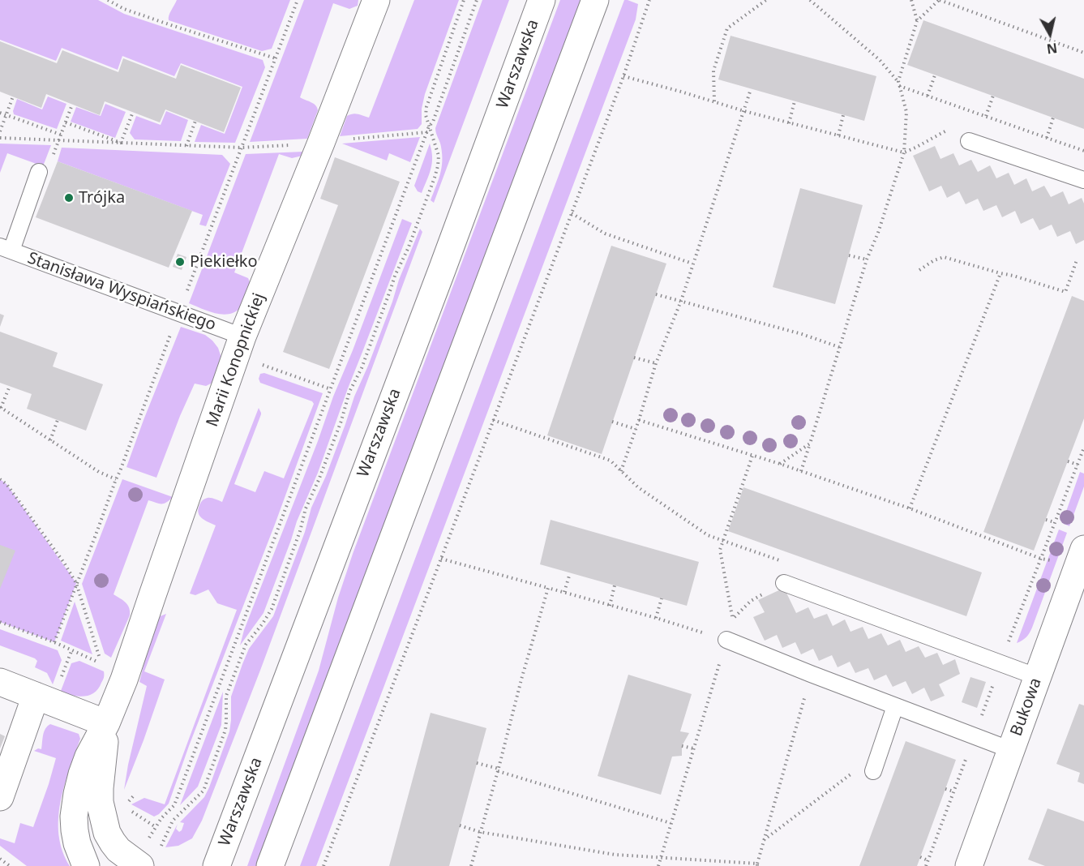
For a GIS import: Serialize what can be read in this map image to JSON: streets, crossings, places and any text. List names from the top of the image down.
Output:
{
  "streets": {
    "main road": ["Warszawska", "Marii Konopnickiej", "Bukowa"],
    "lane": ["Stanisława Wyspiańskiego"]
  },
  "crossings": [
    ["Stanisława Wyspiańskiego", "Marii Konopnickiej"]
  ],
  "places": ["Trójka", "Piekiełko"],
  "north": "bottom"
}
